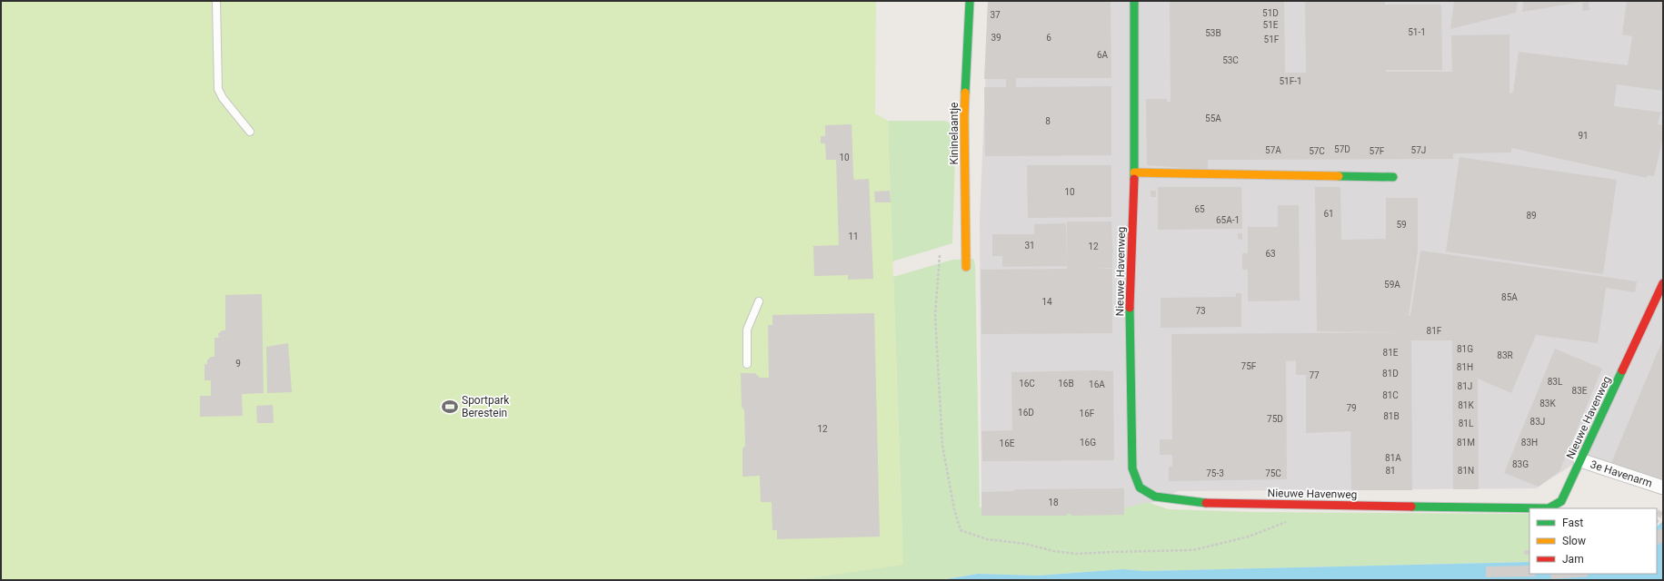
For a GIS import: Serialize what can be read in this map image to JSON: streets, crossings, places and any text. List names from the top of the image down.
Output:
{
  "streets": {
    "street": ["Kininelaantje", "Nieuwe Havenweg", "3e Havenarm"]
  },
  "crossings": [
    ["Nieuwe Havenweg", "3e Havenarm"]
  ],
  "places": {
    "sports": ["Sportpark Berestein"]
  },
  "house_numbers": [
    "51D",
    "37",
    "51E",
    "51-1",
    "53B",
    "39",
    "6",
    "51F",
    "6A",
    "53C",
    "51F-1",
    "55A",
    "8",
    "91",
    "57D",
    "57A",
    "57J",
    "57C",
    "57F",
    "10",
    "10",
    "65",
    "61",
    "89",
    "65A-1",
    "59",
    "11",
    "31",
    "12",
    "63",
    "59A",
    "85A",
    "14",
    "73",
    "81F",
    "81G",
    "81E",
    "83R",
    "9",
    "75F",
    "81H",
    "81D",
    "77",
    "83L",
    "16C",
    "16B",
    "16A",
    "81J",
    "83E",
    "81C",
    "83K",
    "81K",
    "79",
    "16D",
    "16F",
    "81B",
    "75D",
    "83J",
    "81L",
    "12",
    "16G",
    "81M",
    "83H",
    "16E",
    "81A",
    "83G",
    "81",
    "81N",
    "75-3",
    "75C",
    "18"
  ],
  "legend": ["Fast", "Slow", "Jam"]
}
